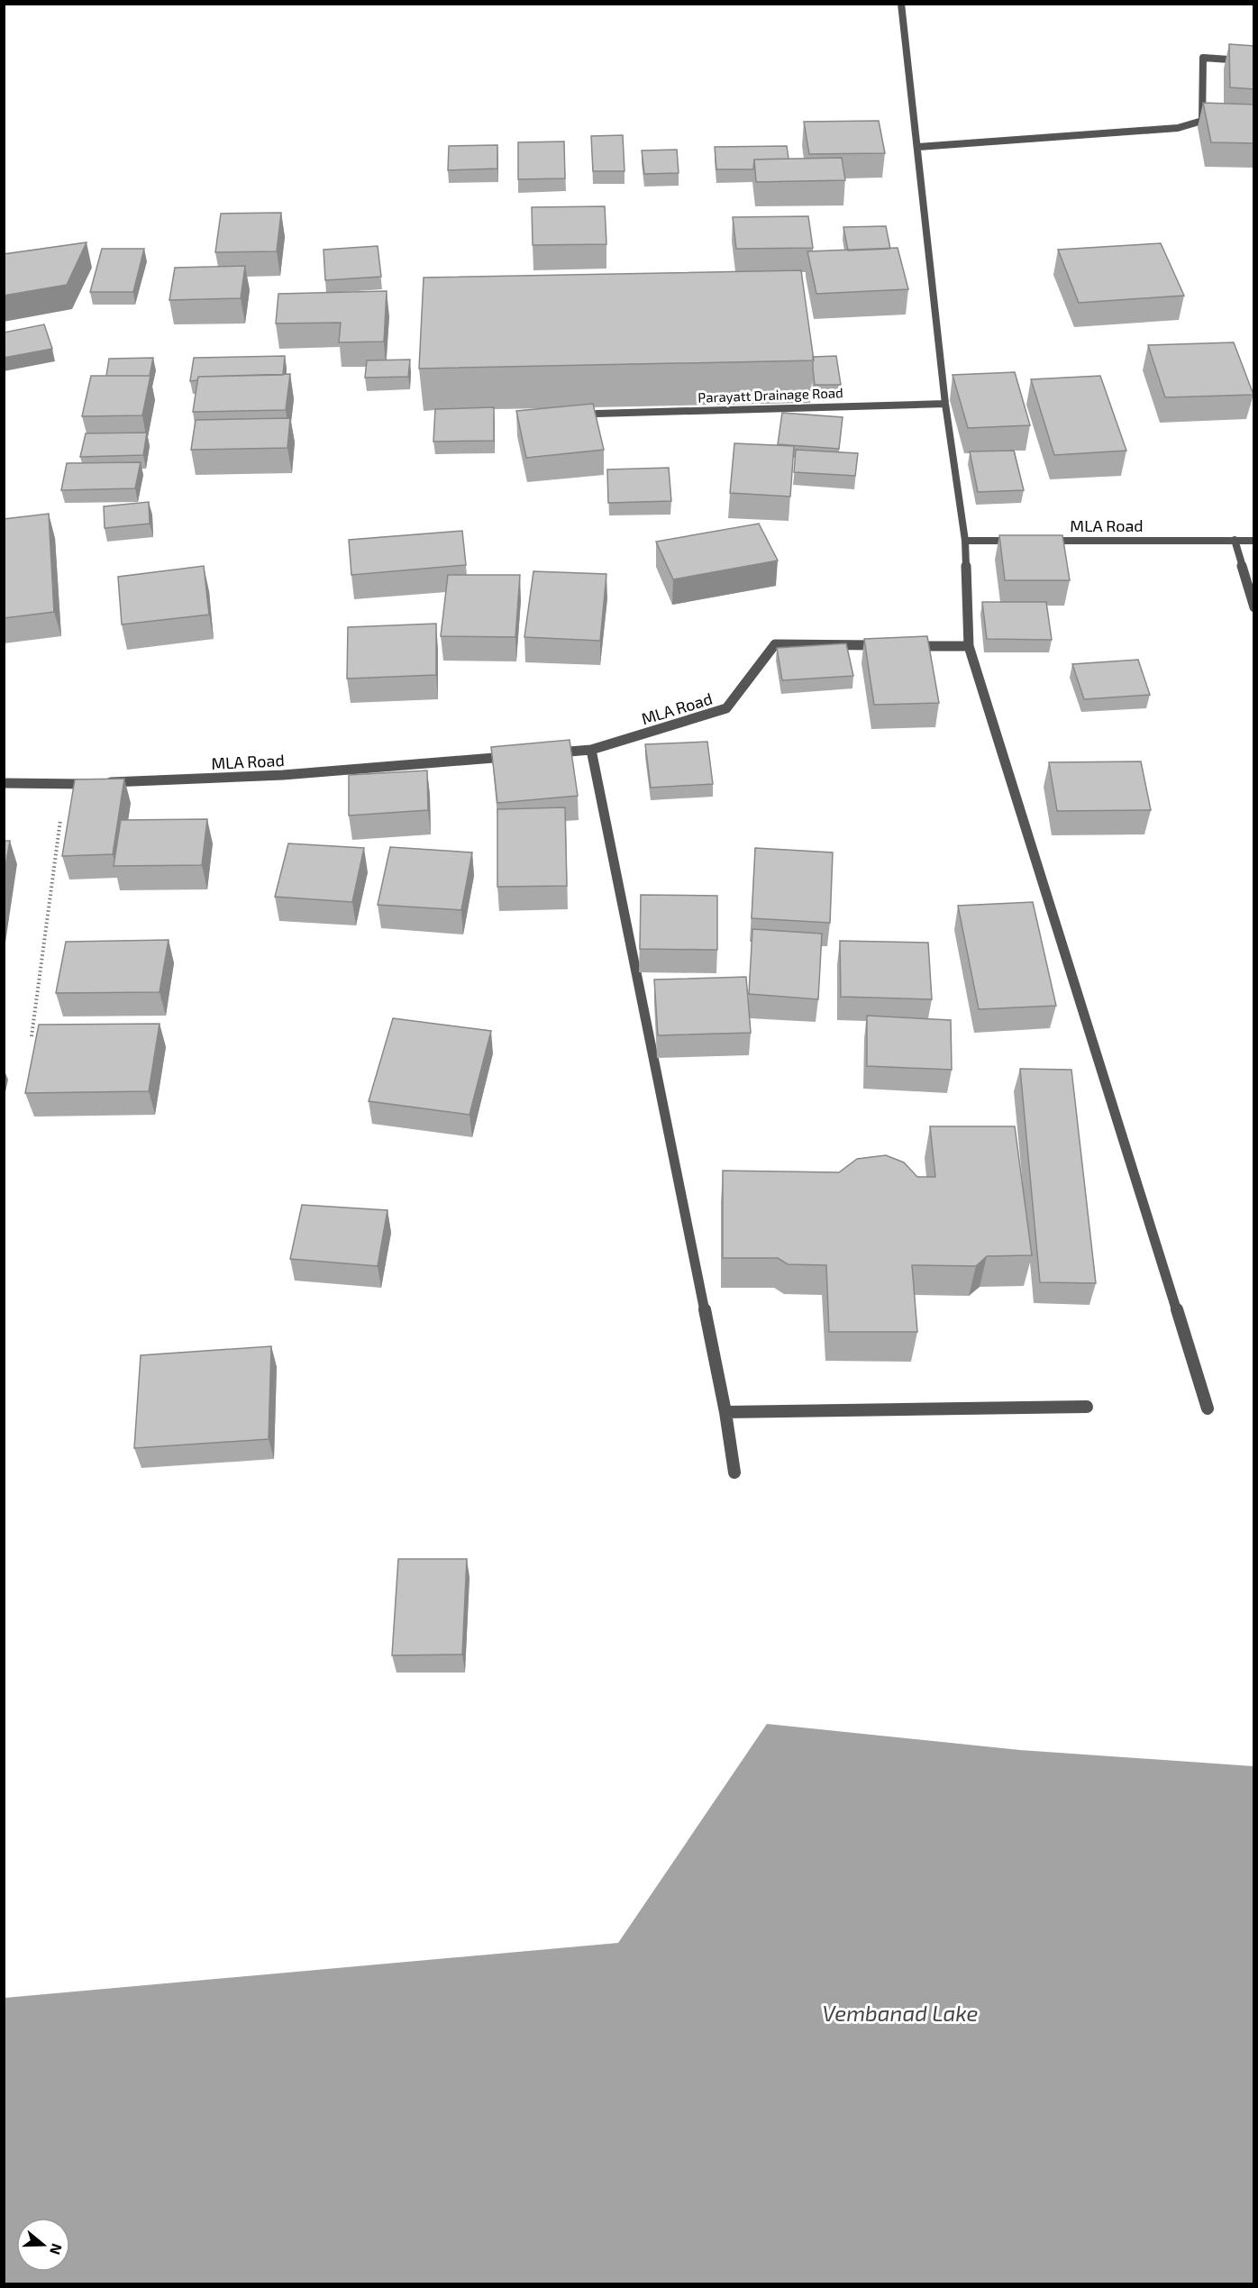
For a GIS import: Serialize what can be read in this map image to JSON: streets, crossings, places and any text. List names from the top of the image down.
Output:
{
  "streets": {
    "street": ["Parayatt Drainage Road", "MLA Road"]
  },
  "water": ["Vembanad Lake"],
  "north": "right"
}
